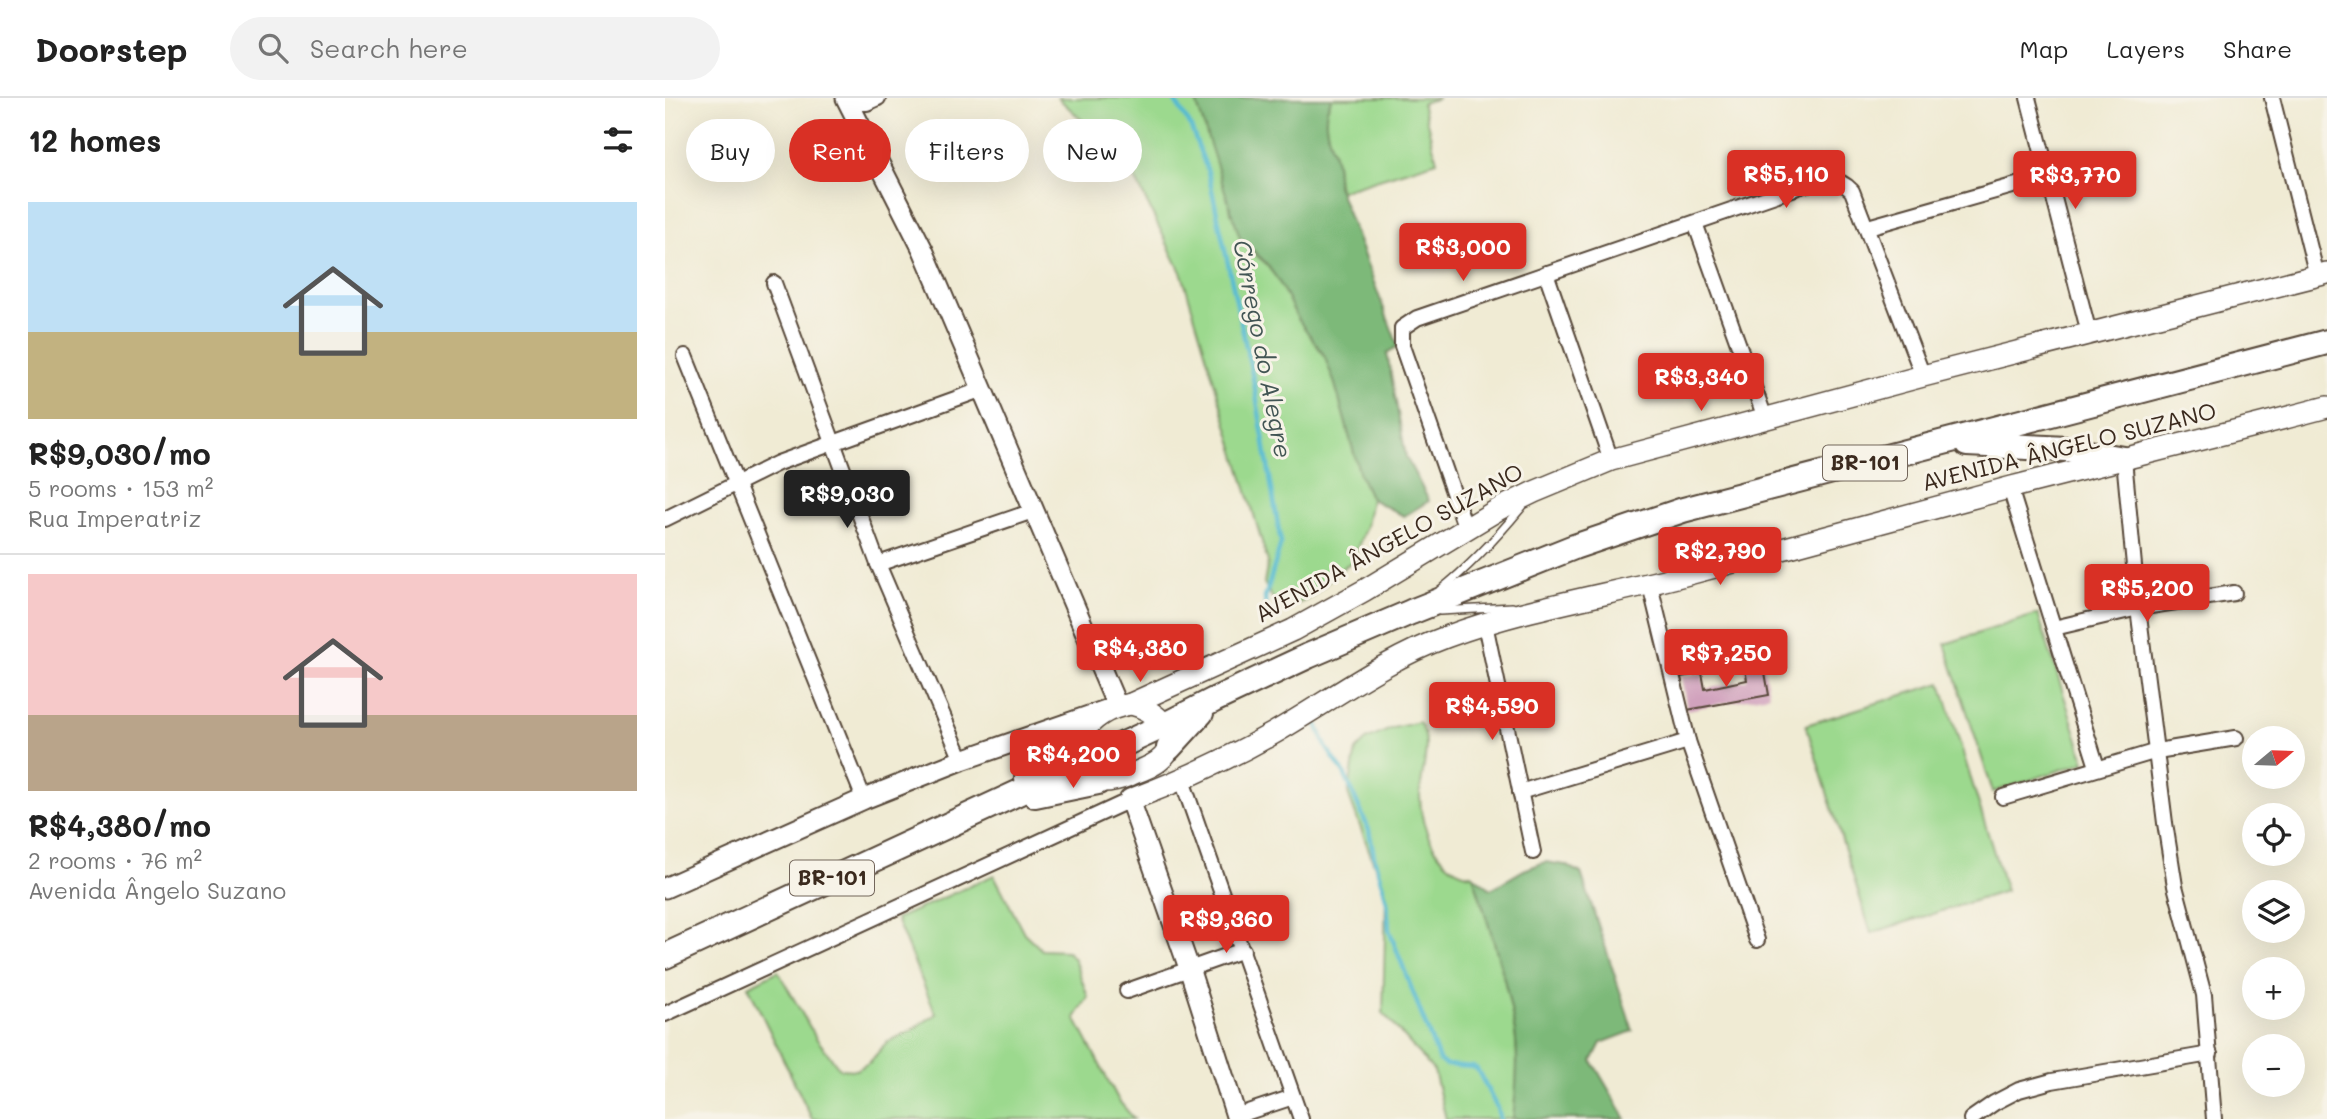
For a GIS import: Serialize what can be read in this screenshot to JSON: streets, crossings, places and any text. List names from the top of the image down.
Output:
{
  "streets": {
    "highway": ["BR-101"],
    "main road": ["AVENIDA ÂNGELO SUZANO"]
  },
  "crossings": [
    ["AVENIDA ÂNGELO SUZANO", "BR-101"]
  ],
  "water": ["Córrego do Alegre"],
  "north": "right",
  "page": {
    "header": "Doorstep",
    "search": "Search here",
    "nav": ["Map", "Layers", "Share"],
    "heading": "12 homes",
    "chip": [
      "Buy",
      "Rent",
      "Filters",
      "New"
    ],
    "price": [
      "R$5,110",
      "R$3,770",
      "R$3,000",
      "R$3,340",
      "R$9,030",
      "R$2,790",
      "R$5,200",
      "R$4,380",
      "R$7,250",
      "R$4,590",
      "R$4,200",
      "R$9,360"
    ],
    "list": [
      {
        "name": "R$9,030/mo",
        "note": "5 rooms · 153 m² · Rua Imperatriz"
      },
      {
        "name": "R$4,380/mo",
        "note": "2 rooms · 76 m² · Avenida Ângelo Suzano"
      }
    ],
    "map_buttons": ["+", "−"]
  }
}
